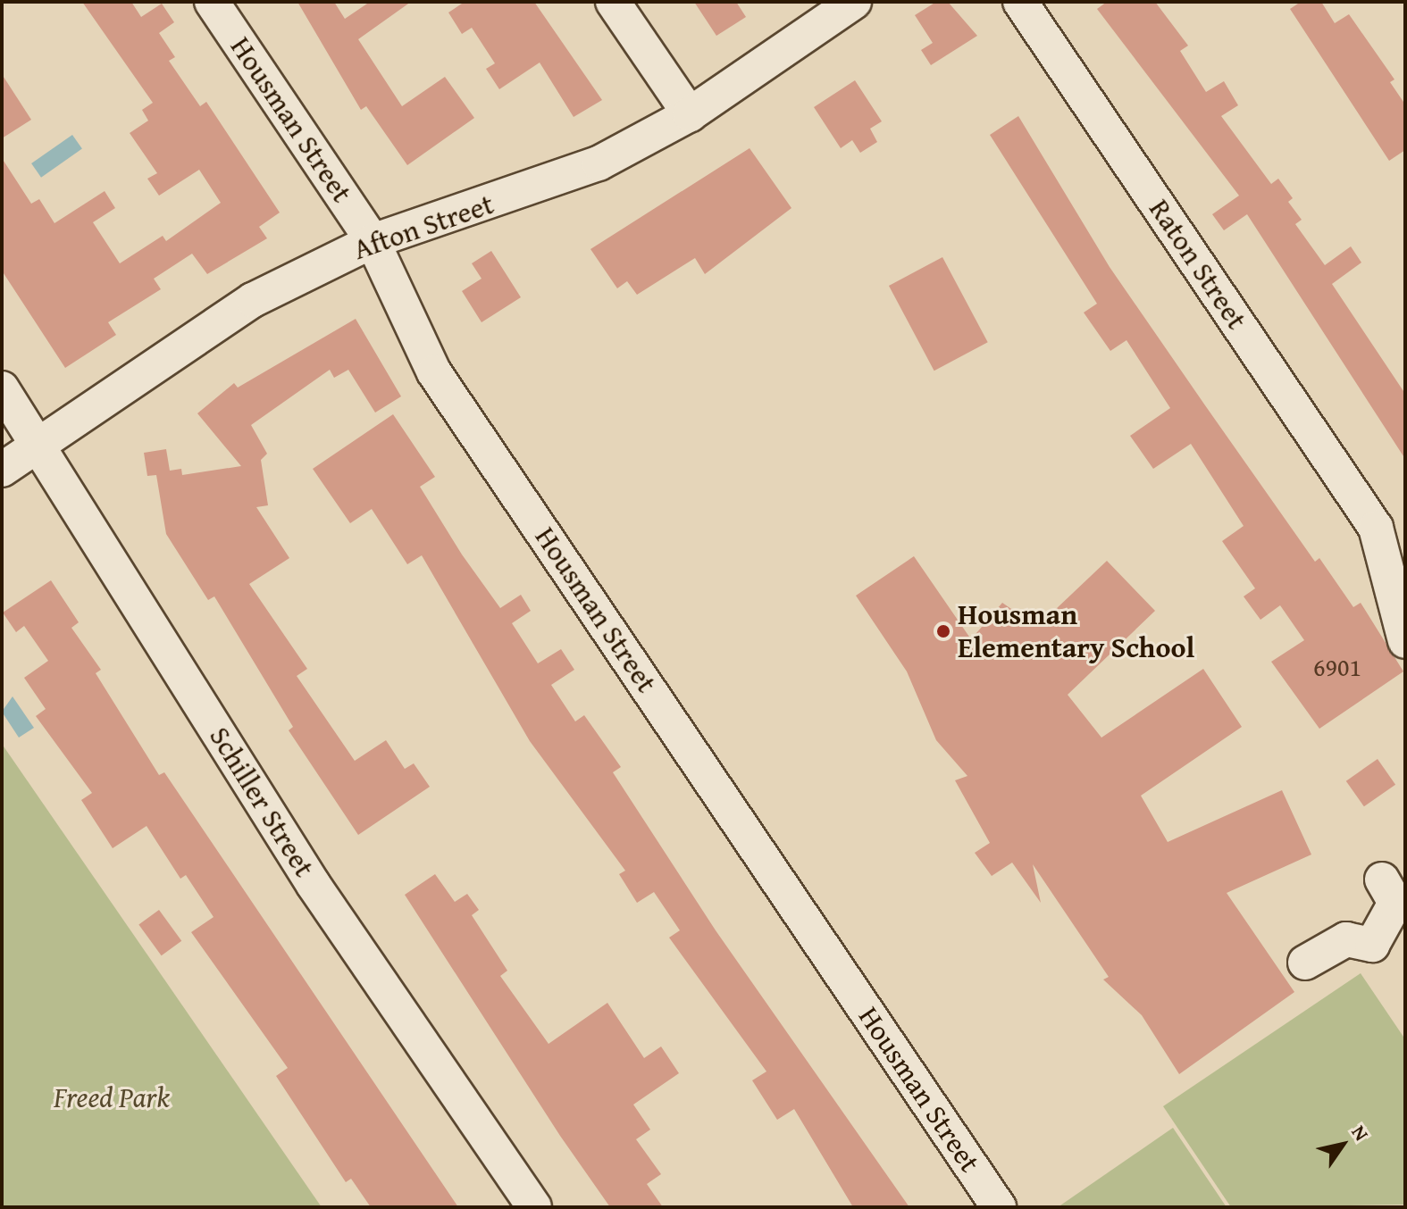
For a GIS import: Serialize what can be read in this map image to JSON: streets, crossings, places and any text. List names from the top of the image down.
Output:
{
  "streets": {
    "street": [
      "Housman Street",
      "Afton Street",
      "Raton Street",
      "Schiller Street"
    ]
  },
  "crossings": [
    ["Housman Street", "Afton Street"],
    ["Afton Street", "Schiller Street"]
  ],
  "parks": ["Freed Park"],
  "places": ["Housman Elementary School"],
  "house_numbers": ["6901"],
  "north": "top right"
}
